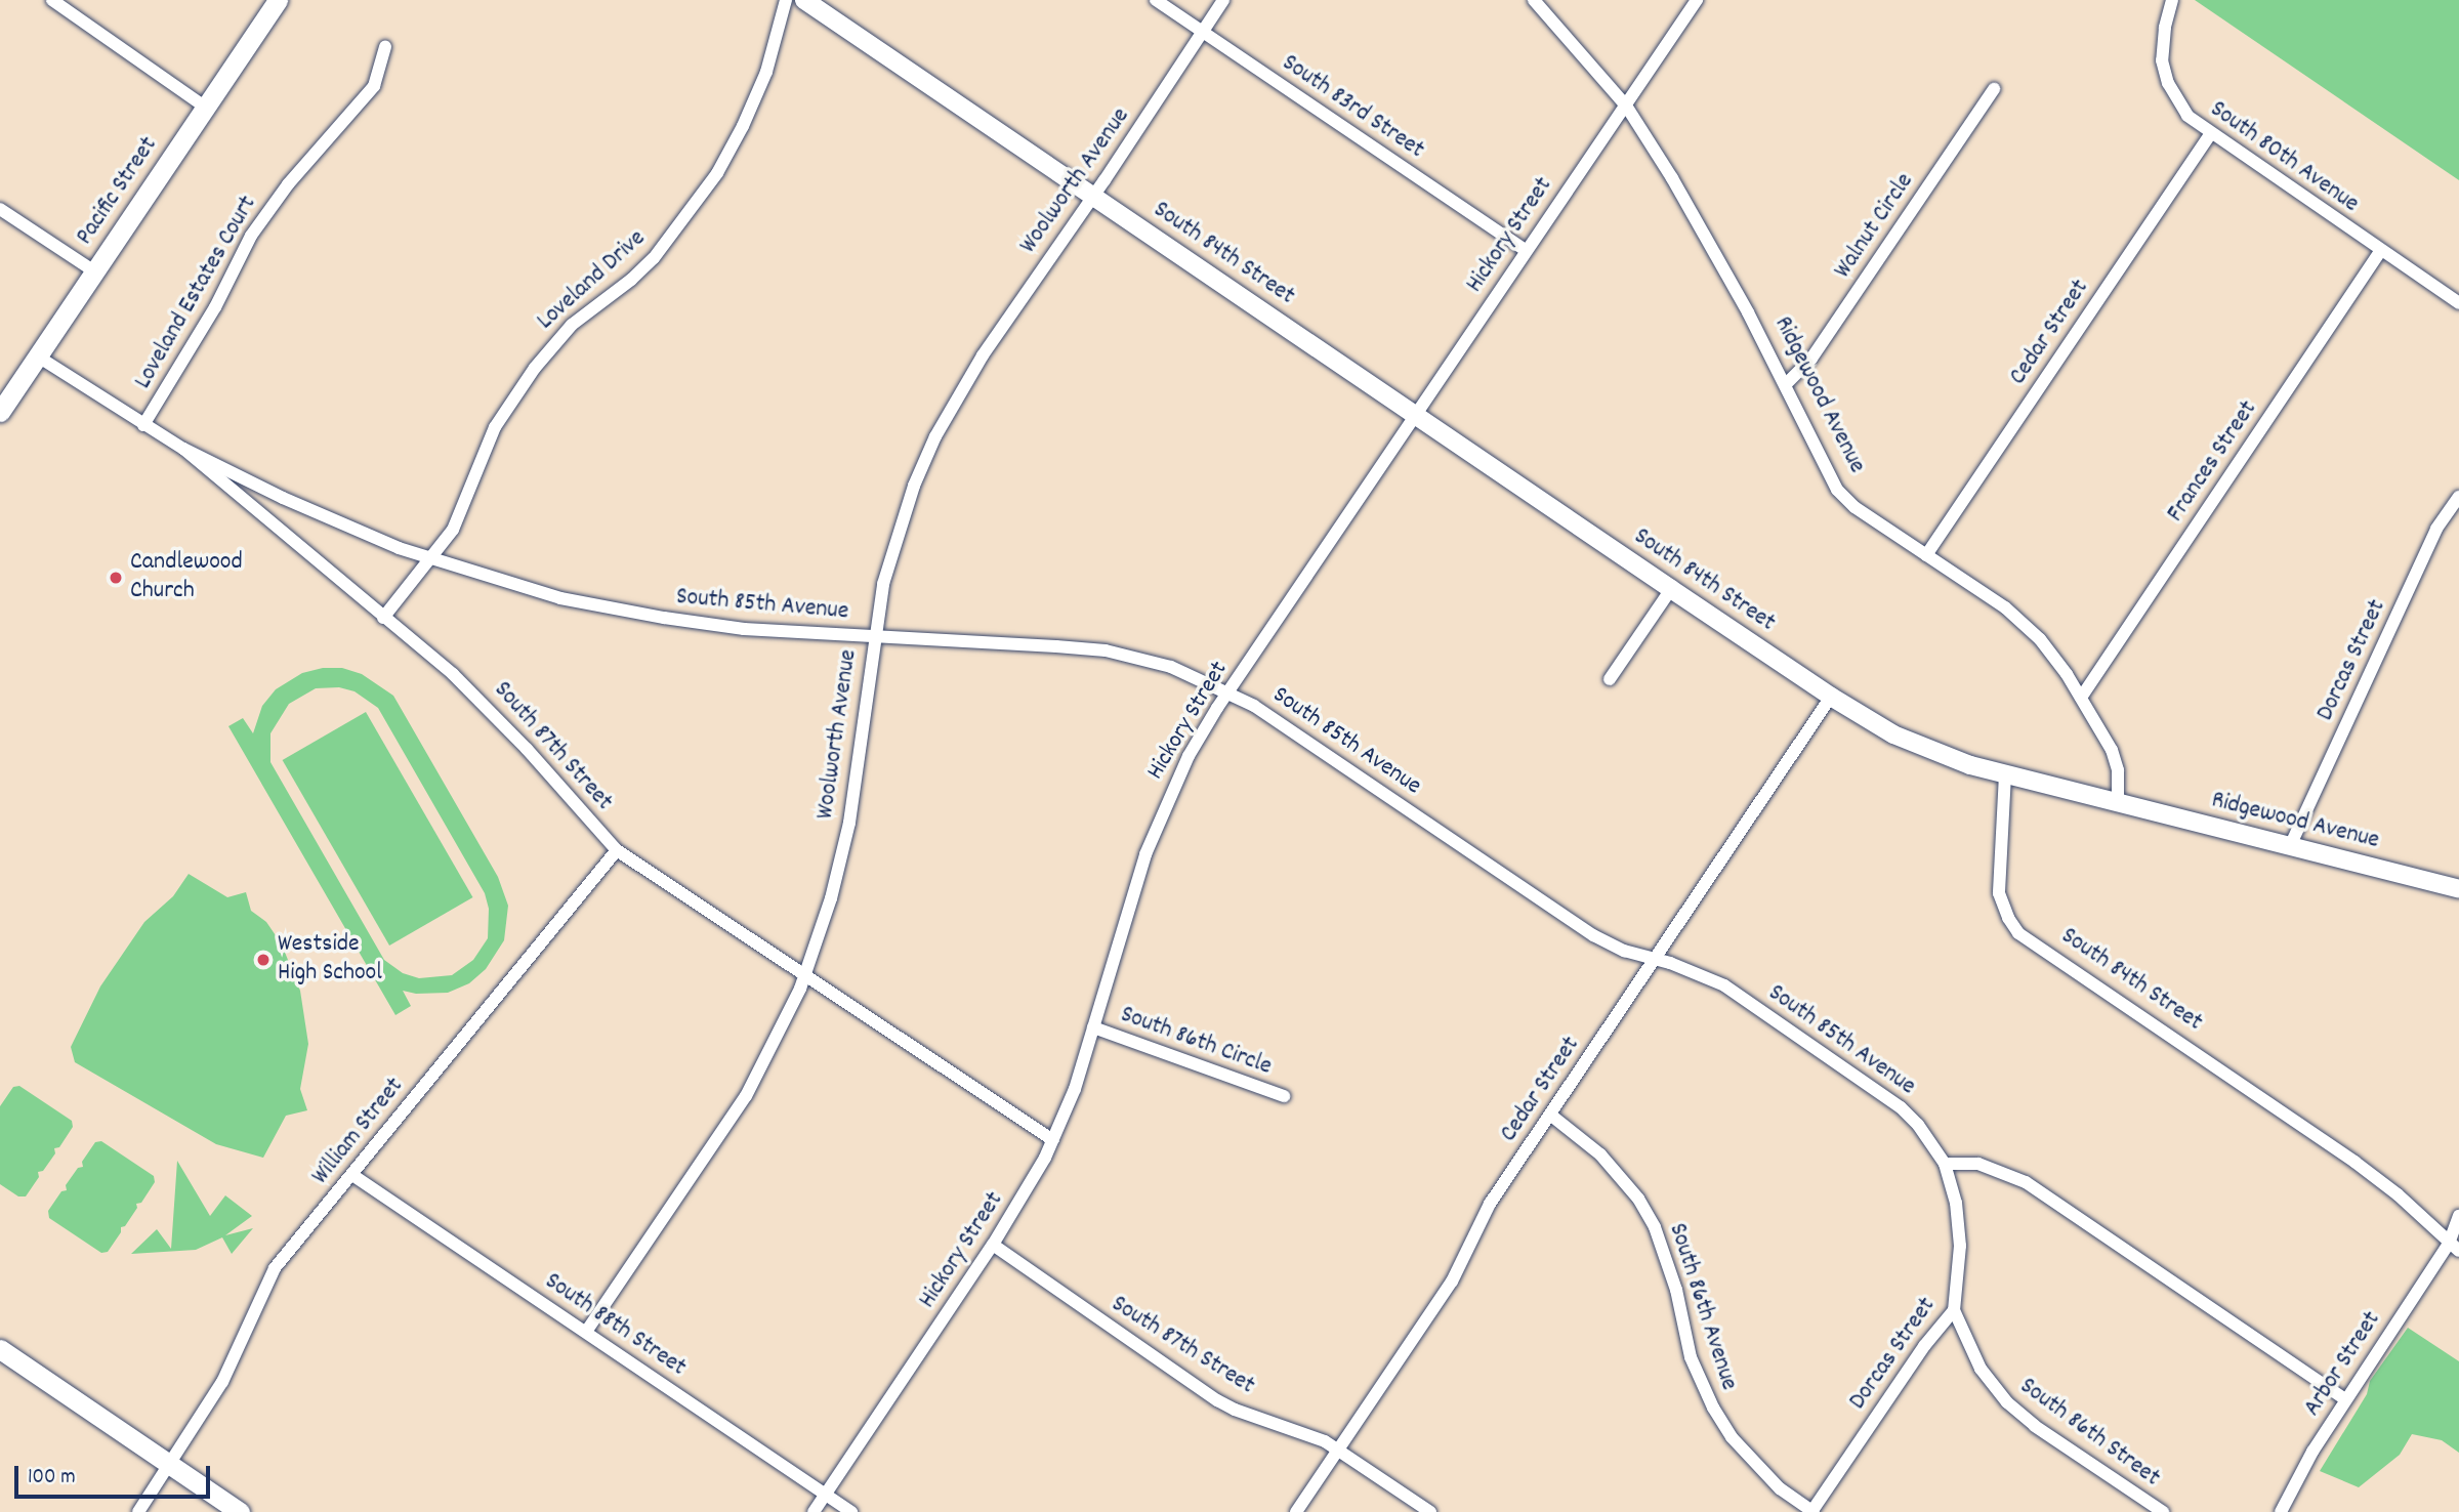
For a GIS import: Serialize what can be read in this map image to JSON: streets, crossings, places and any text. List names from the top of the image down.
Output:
{
  "streets": {
    "main road": ["Pacific Street", "South 84th Street", "Ridgewood Avenue"],
    "street": [
      "South 83rd Street",
      "South 80th Avenue",
      "Woolworth Avenue",
      "Walnut Circle",
      "Hickory Street",
      "Loveland Drive",
      "Loveland Estates Court",
      "Cedar Street",
      "Frances Street",
      "South 85th Avenue",
      "Dorcas Street",
      "South 87th Street",
      "South 86th Circle",
      "William Street",
      "South 86th Avenue",
      "South 88th Street",
      "Arbor Street",
      "South 86th Street"
    ]
  },
  "crossings": [
    ["South 83rd Street", "Woolworth Avenue"],
    ["South 83rd Street", "Hickory Street"],
    ["South 80th Avenue", "Cedar Street"],
    ["South 80th Avenue", "Frances Street"],
    ["Woolworth Avenue", "South 84th Street"],
    ["Woolworth Avenue", "South 85th Avenue"],
    ["Woolworth Avenue", "South 87th Street"],
    ["Woolworth Avenue", "South 88th Street"],
    ["Pacific Street", "South 87th Street"],
    ["Walnut Circle", "Ridgewood Avenue"],
    ["Hickory Street", "South 84th Street"],
    ["Hickory Street", "Ridgewood Avenue"],
    ["Hickory Street", "South 85th Avenue"],
    ["Hickory Street", "South 87th Street"],
    ["Hickory Street", "South 86th Circle"],
    ["Hickory Street", "South 88th Street"],
    ["South 84th Street", "Cedar Street"],
    ["South 84th Street", "Ridgewood Avenue"],
    ["South 84th Street", "Arbor Street"],
    ["Loveland Drive", "South 85th Avenue"],
    ["Loveland Drive", "South 87th Street"],
    ["Loveland Estates Court", "South 87th Street"],
    ["Cedar Street", "Ridgewood Avenue"],
    ["Cedar Street", "South 85th Avenue"],
    ["Cedar Street", "South 87th Street"],
    ["Cedar Street", "South 86th Avenue"],
    ["Ridgewood Avenue", "Frances Street"],
    ["Ridgewood Avenue", "Dorcas Street"],
    ["South 85th Avenue", "Dorcas Street"],
    ["South 85th Avenue", "South 87th Street"],
    ["Dorcas Street", "South 86th Avenue"],
    ["Dorcas Street", "South 86th Street"],
    ["South 87th Street", "William Street"],
    ["William Street", "South 88th Street"]
  ],
  "places": ["Candlewood Church", "Westside High School"],
  "scale_bar": "100 m"
}
